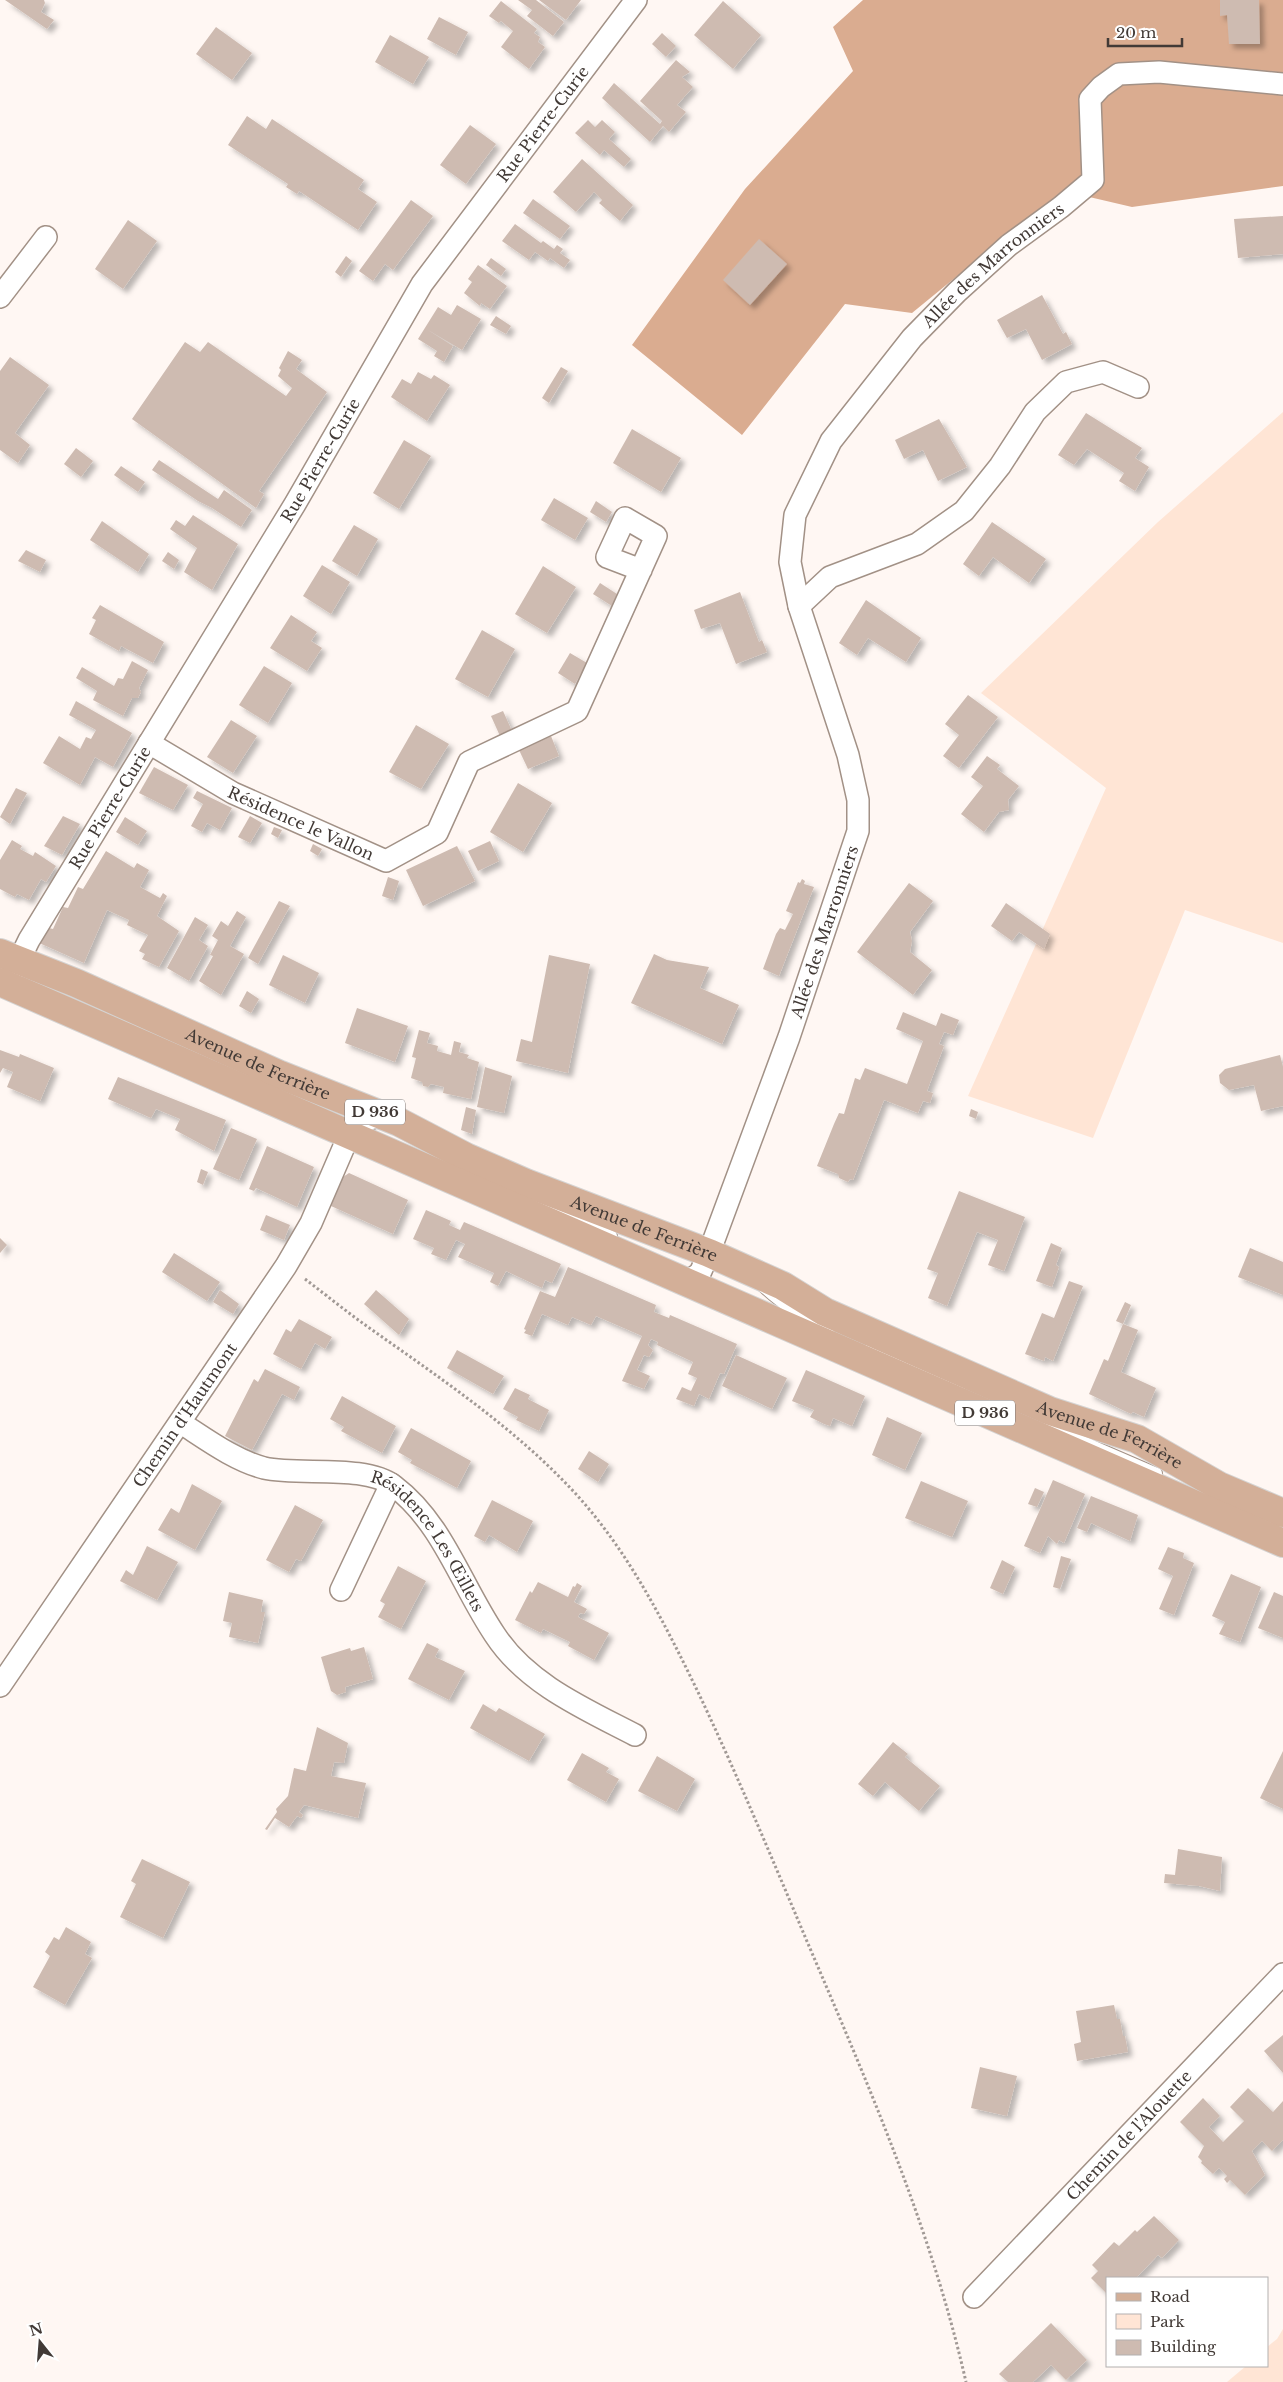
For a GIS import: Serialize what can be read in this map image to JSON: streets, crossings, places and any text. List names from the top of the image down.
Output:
{
  "streets": {
    "main road": ["Avenue de Ferrière", "D 936"],
    "street": [
      "Rue Pierre-Curie",
      "Allée des Marronniers",
      "Résidence le Vallon",
      "Chemin d'Hautmont",
      "Résidence Les Œillets",
      "Chemin de l'Alouette"
    ]
  },
  "crossings": [
    ["Rue Pierre-Curie", "Résidence le Vallon"],
    ["Rue Pierre-Curie", "Avenue de Ferrière"],
    ["Allée des Marronniers", "Avenue de Ferrière"],
    ["Avenue de Ferrière", "Chemin d'Hautmont"],
    ["Chemin d'Hautmont", "Résidence Les Œillets"]
  ],
  "legend": ["Road", "Park", "Building"],
  "scale_bar": "20 m",
  "north": "top"
}
